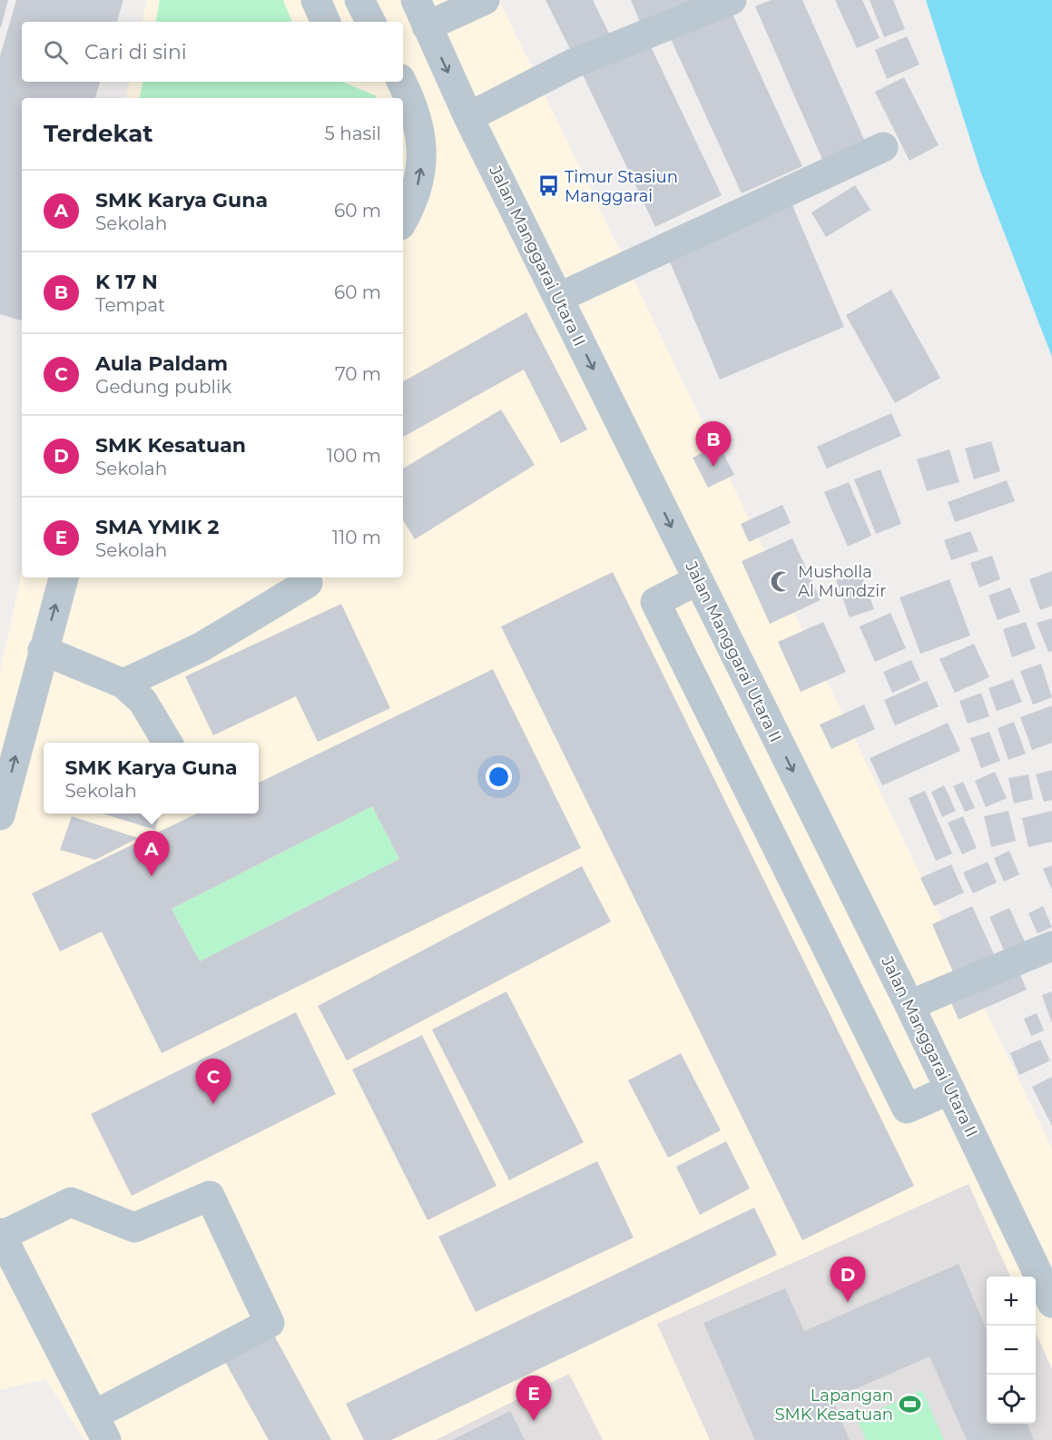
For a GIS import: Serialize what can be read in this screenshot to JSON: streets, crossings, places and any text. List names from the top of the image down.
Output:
{
  "streets": {
    "street": ["Jalan Manggarai Utara II"]
  },
  "one_way": ["Jalan Manggarai Utara II"],
  "places": {
    "bus stop": ["Timur Stasiun Manggarai"],
    "mosque": ["Musholla Al Mundzir"],
    "sports": ["Lapangan SMK Kesatuan"]
  },
  "page": {
    "search": "Cari di sini",
    "heading": ["Terdekat", "5 hasil"],
    "list": [
      {
        "mark": "A",
        "name": "SMK Karya Guna",
        "note": "Sekolah",
        "value": "60 m"
      },
      {
        "mark": "B",
        "name": "K 17 N",
        "note": "Tempat",
        "value": "60 m"
      },
      {
        "mark": "C",
        "name": "Aula Paldam",
        "note": "Gedung publik",
        "value": "70 m"
      },
      {
        "mark": "D",
        "name": "SMK Kesatuan",
        "note": "Sekolah",
        "value": "100 m"
      },
      {
        "mark": "E",
        "name": "SMA YMIK 2",
        "note": "Sekolah",
        "value": "110 m"
      }
    ],
    "pins": [
      "B",
      "A",
      "C",
      "D",
      "E"
    ],
    "popup": ["SMK Karya Guna", "Sekolah"],
    "map_buttons": ["+", "−"]
  }
}
